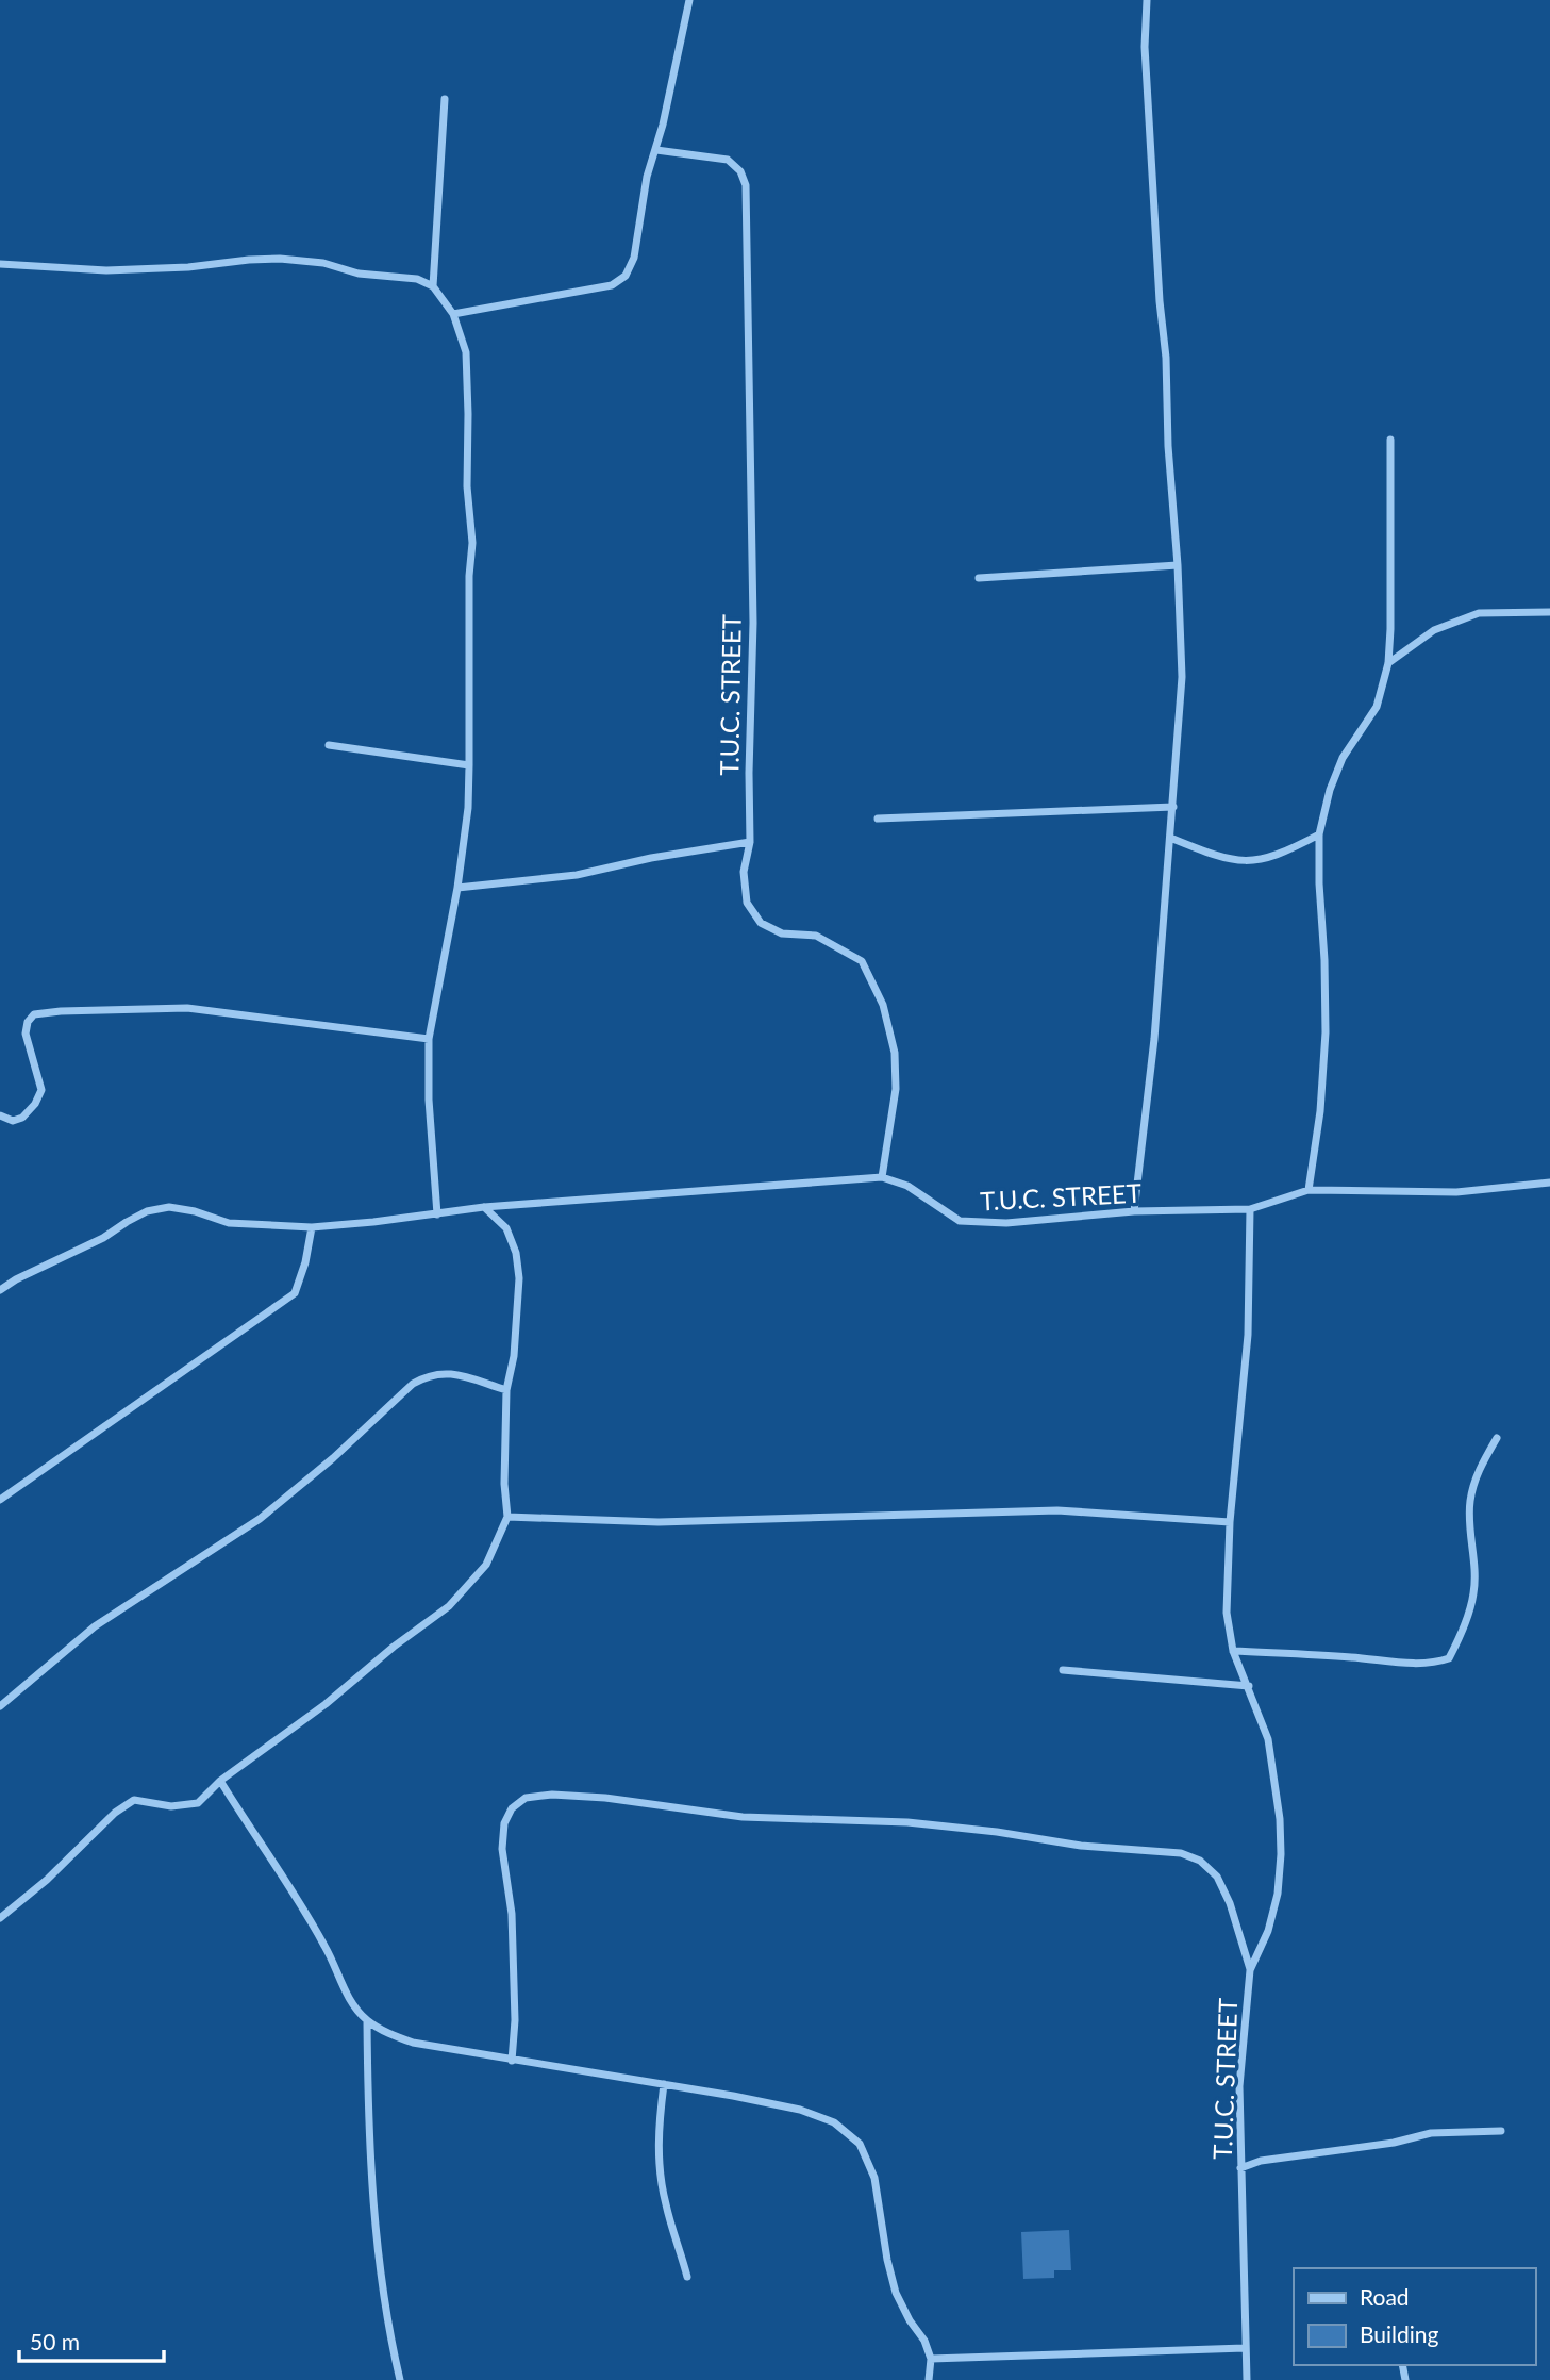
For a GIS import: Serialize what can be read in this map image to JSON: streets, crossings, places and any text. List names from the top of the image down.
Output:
{
  "streets": {
    "street": ["T.U.C. STREET"]
  },
  "legend": ["Road", "Building"],
  "scale_bar": "50 m"
}
